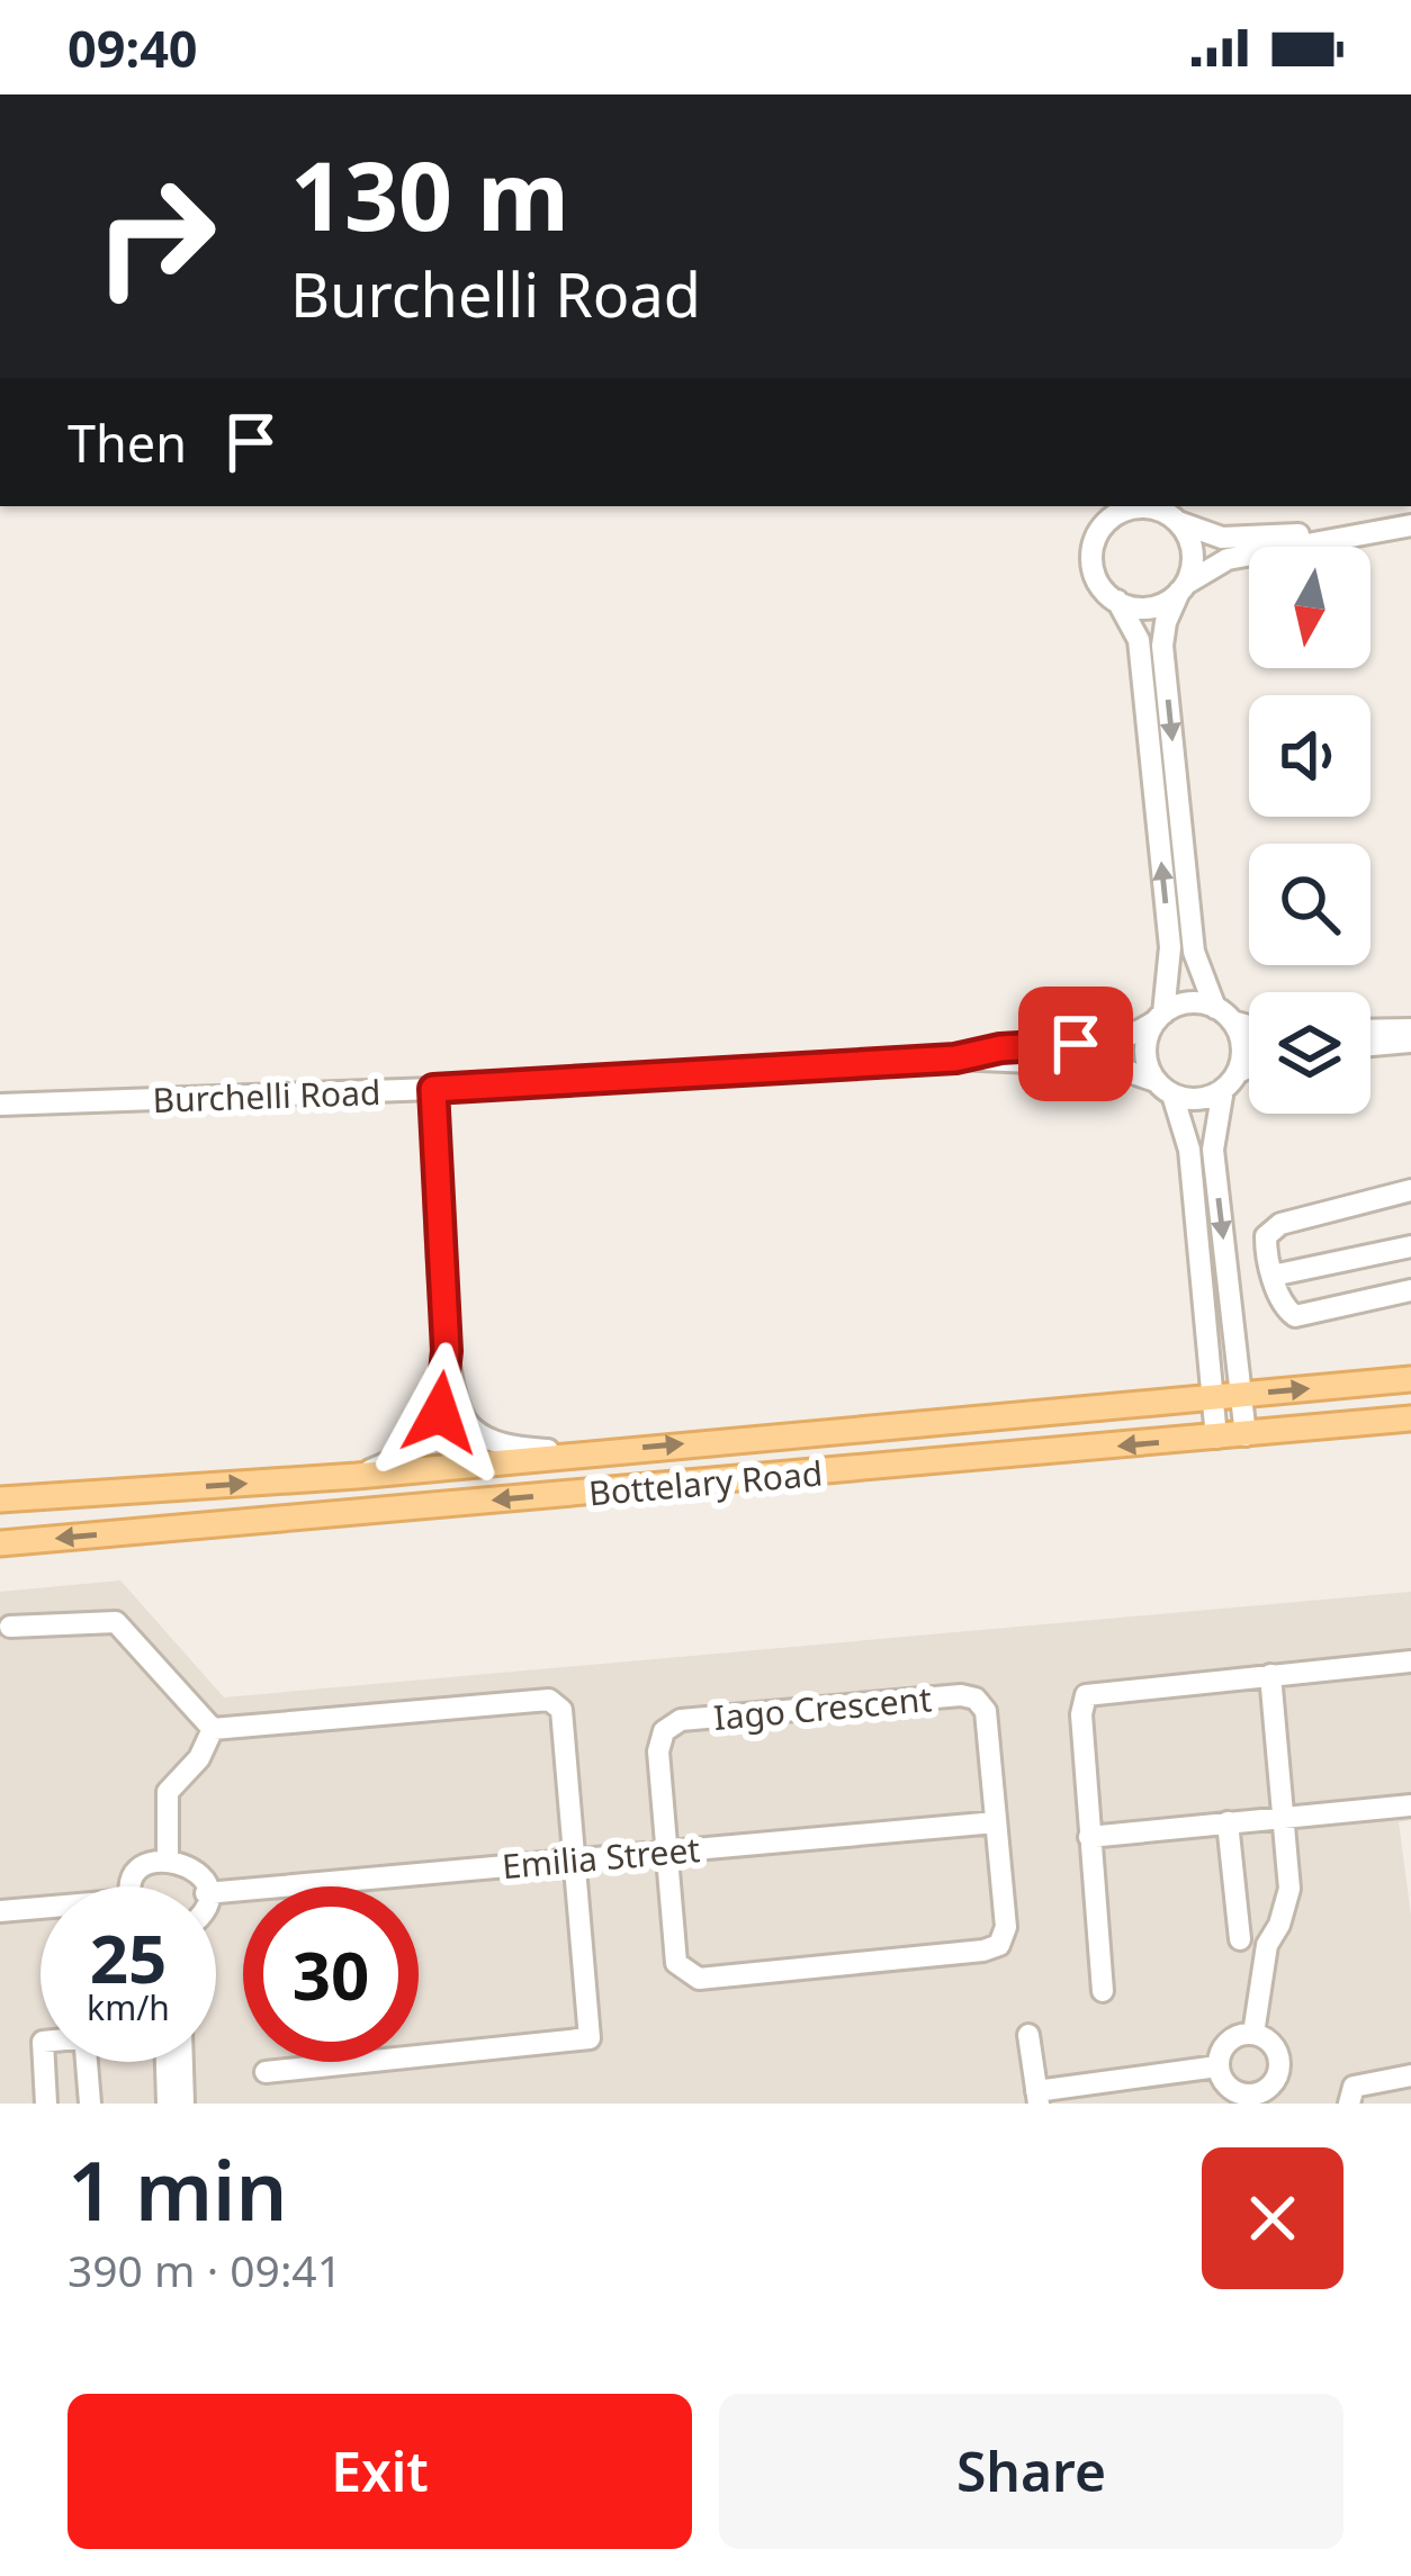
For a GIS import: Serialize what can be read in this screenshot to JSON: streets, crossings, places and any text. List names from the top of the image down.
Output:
{
  "streets": {
    "main road": ["Bottelary Road"],
    "street": ["Burchelli Road", "Iago Crescent", "Emilia Street"]
  },
  "crossings": [
    ["Iago Crescent", "Emilia Street"]
  ],
  "north": "bottom",
  "page": {
    "status": "09:40",
    "turn": ["130 m", "Burchelli Road"],
    "then": "Then",
    "speed": "25 km/h",
    "limit": "30",
    "heading": ["1 min", "390 m · 09:41"],
    "buttons": ["Exit", "Share"]
  }
}
